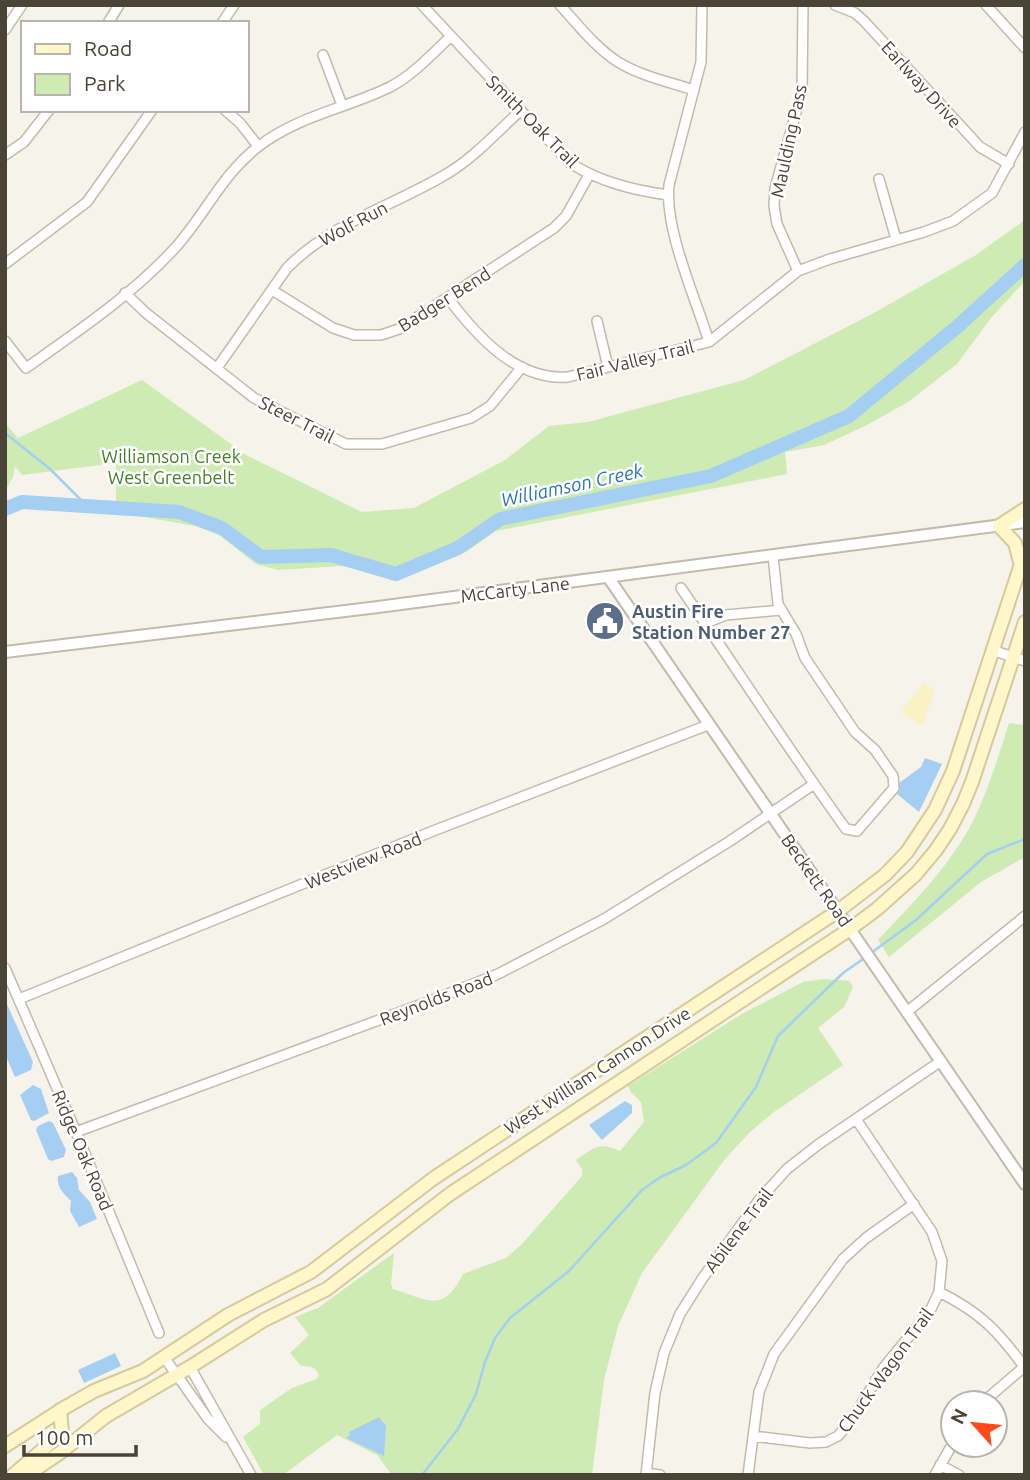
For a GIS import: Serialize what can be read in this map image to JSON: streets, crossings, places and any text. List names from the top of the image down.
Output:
{
  "streets": {
    "main road": ["West William Cannon Drive"],
    "street": [
      "Earlway Drive",
      "Smith Oak Trail",
      "Maulding Pass",
      "Wolf Run",
      "Badger Bend",
      "Fair Valley Trail",
      "Steer Trail",
      "McCarty Lane",
      "Westview Road",
      "Beckett Road",
      "Reynolds Road",
      "Ridge Oak Road",
      "Abilene Trail",
      "Chuck Wagon Trail"
    ]
  },
  "crossings": [
    ["Earlway Drive", "Fair Valley Trail"],
    ["Smith Oak Trail", "Wolf Run"],
    ["Smith Oak Trail", "Badger Bend"],
    ["Maulding Pass", "Fair Valley Trail"],
    ["Wolf Run", "Badger Bend"],
    ["Wolf Run", "Steer Trail"],
    ["Badger Bend", "Fair Valley Trail"],
    ["Fair Valley Trail", "Steer Trail"],
    ["McCarty Lane", "Beckett Road"],
    ["Westview Road", "Beckett Road"],
    ["Westview Road", "Ridge Oak Road"],
    ["Beckett Road", "Reynolds Road"],
    ["Beckett Road", "West William Cannon Drive"],
    ["Beckett Road", "Abilene Trail"],
    ["Reynolds Road", "Ridge Oak Road"],
    ["Abilene Trail", "Chuck Wagon Trail"]
  ],
  "water": ["Williamson Creek"],
  "parks": ["Williamson Creek West Greenbelt"],
  "places": {
    "public building": ["Austin Fire Station Number 27"]
  },
  "legend": ["Road", "Park"],
  "scale_bar": "100 m",
  "north": "top left"
}
